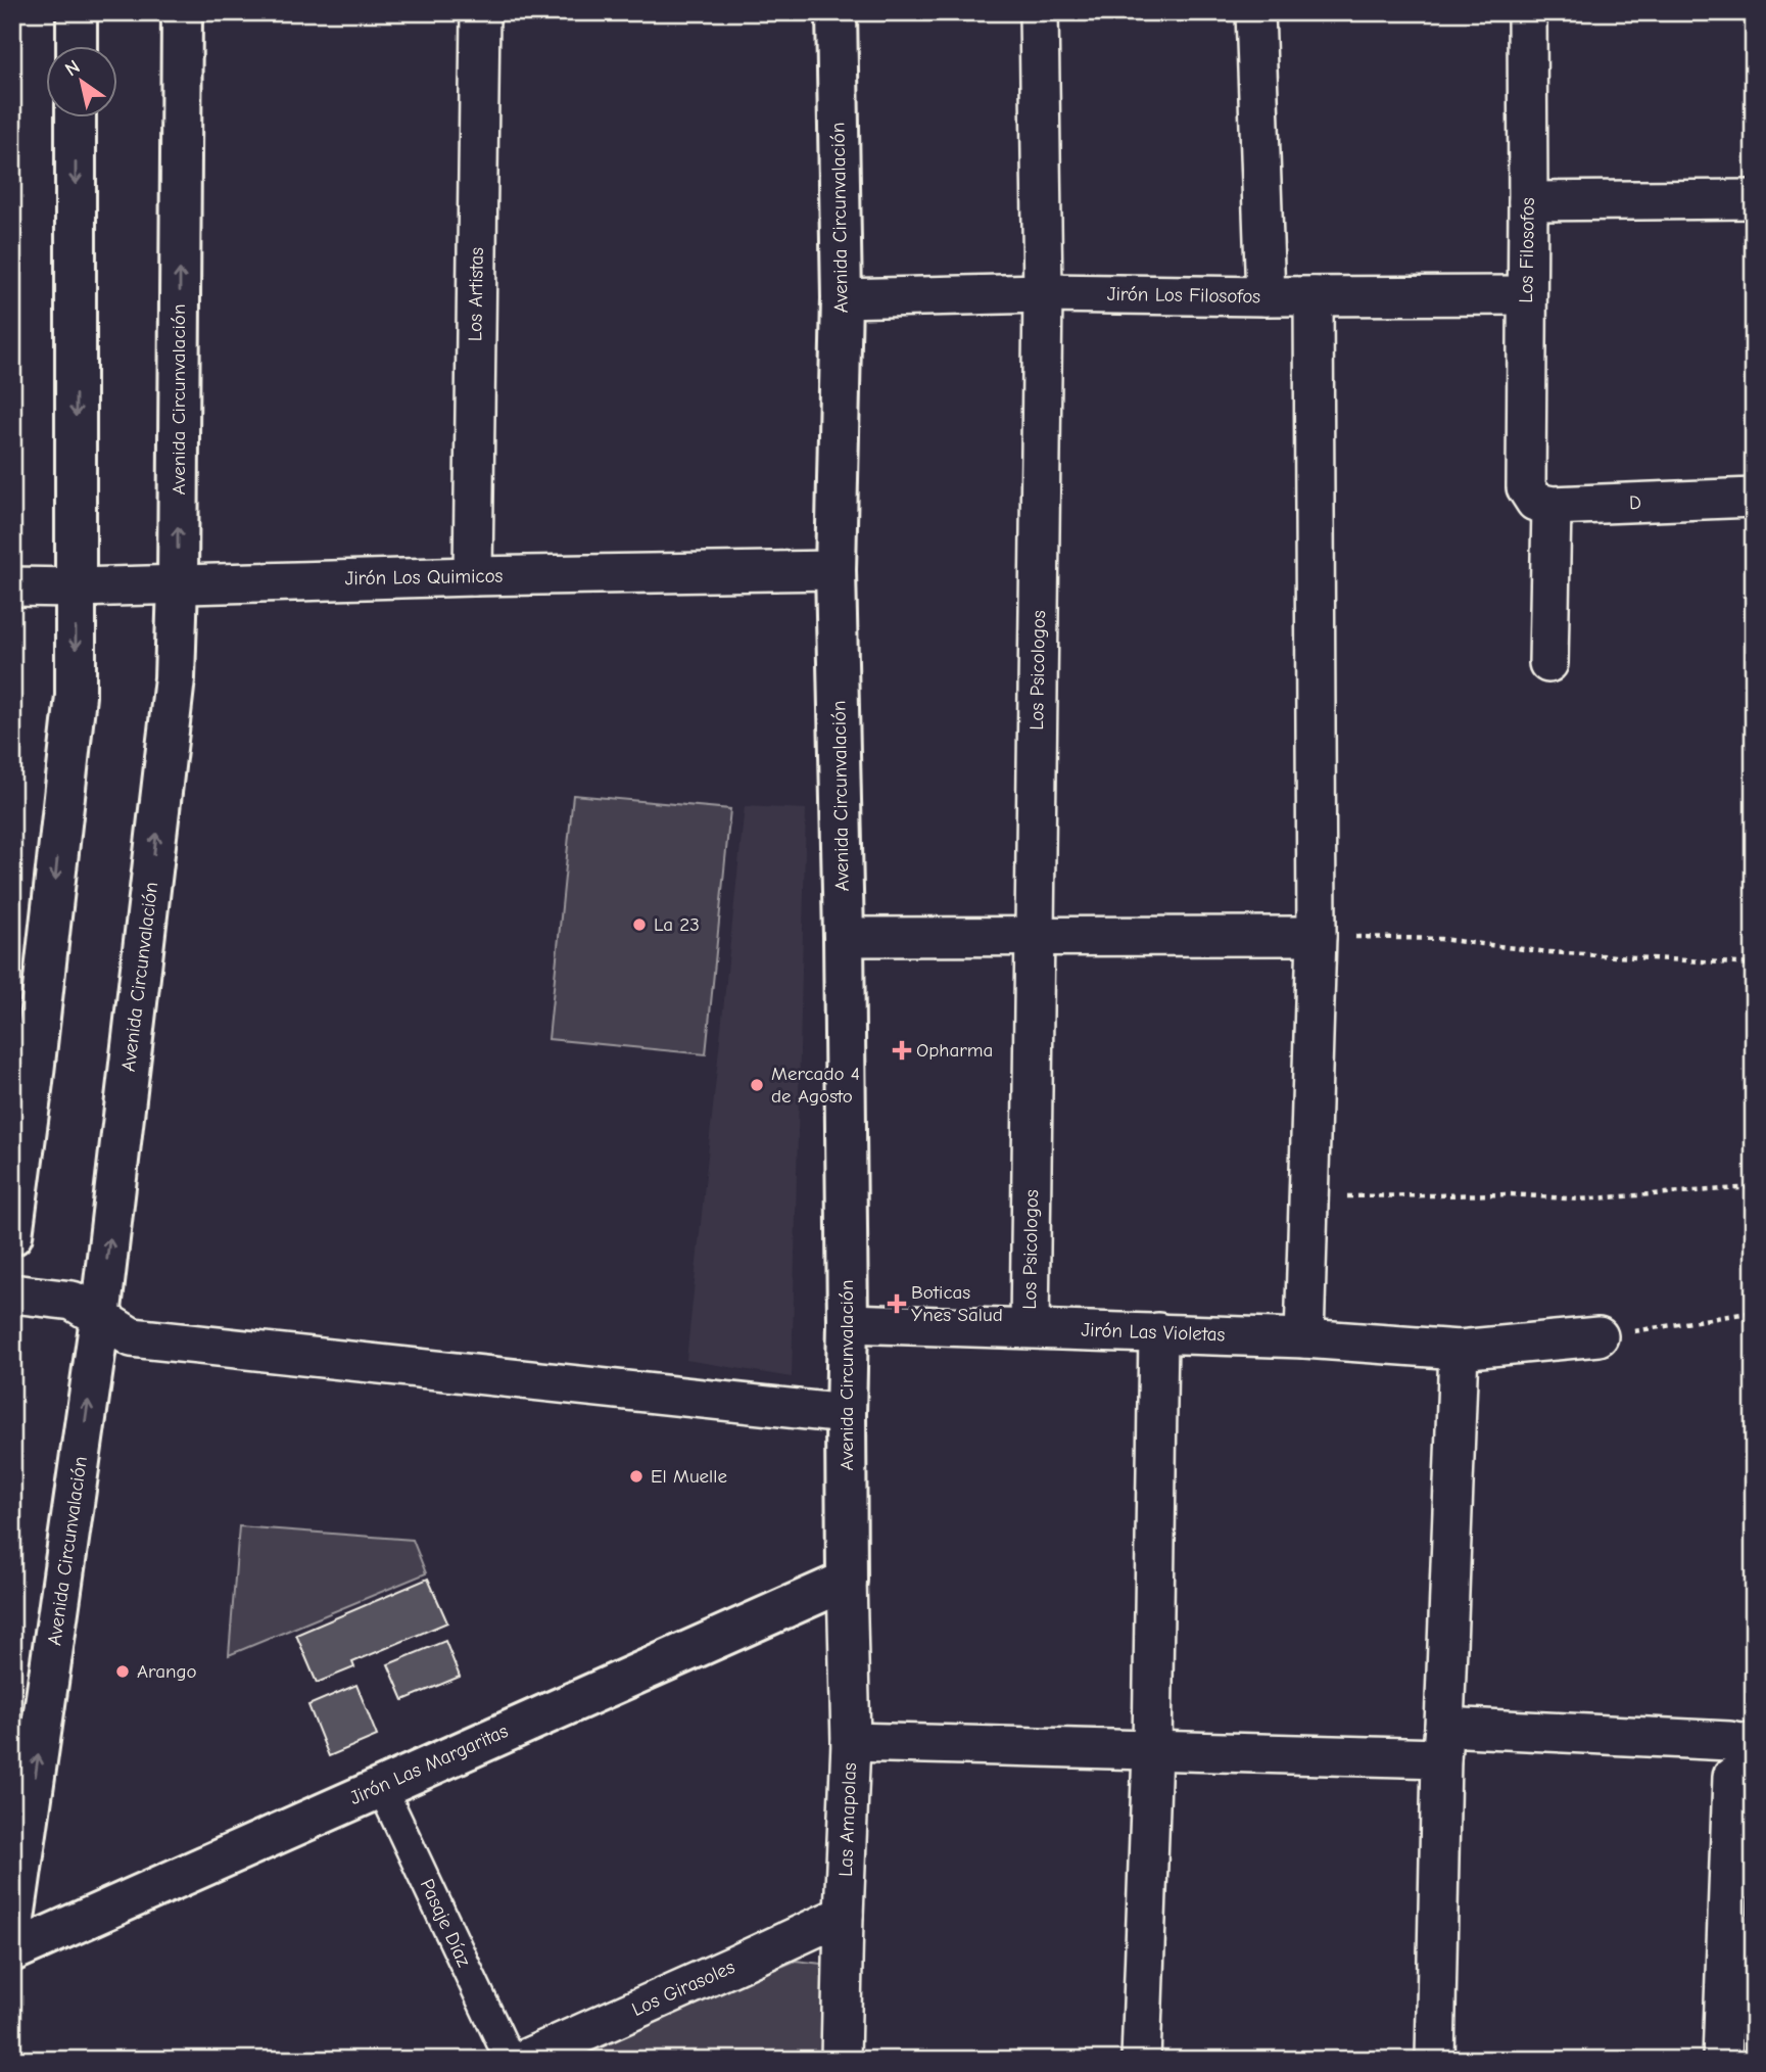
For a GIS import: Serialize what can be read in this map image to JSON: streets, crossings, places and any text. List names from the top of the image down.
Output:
{
  "streets": {
    "street": [
      "Avenida Circunvalación",
      "Los Filosofos",
      "Los Artistas",
      "Jirón Los Filosofos",
      "D",
      "Jirón Los Quimicos",
      "Los Psicologos",
      "Jirón Las Violetas",
      "Jirón Las Margaritas",
      "Las Amapolas",
      "Pasaje Díaz",
      "Los Girasoles"
    ]
  },
  "crossings": [
    ["Avenida Circunvalación", "Jirón Los Filosofos"],
    ["Avenida Circunvalación", "Jirón Los Quimicos"],
    ["Avenida Circunvalación", "Jirón Las Violetas"],
    ["Avenida Circunvalación", "Jirón Las Margaritas"],
    ["Avenida Circunvalación", "Las Amapolas"],
    ["Los Filosofos", "Jirón Los Filosofos"],
    ["Los Filosofos", "D"],
    ["Los Artistas", "Jirón Los Quimicos"],
    ["Jirón Los Filosofos", "Los Psicologos"],
    ["Los Psicologos", "Jirón Las Violetas"],
    ["Jirón Las Margaritas", "Las Amapolas"],
    ["Jirón Las Margaritas", "Pasaje Díaz"],
    ["Las Amapolas", "Los Girasoles"]
  ],
  "places": {
    "other": [
      "La 23",
      "Mercado 4 de Agosto",
      "El Muelle",
      "Arango"
    ],
    "health": ["Opharma", "Boticas Ynes Salud"]
  },
  "north": "top left"
}
